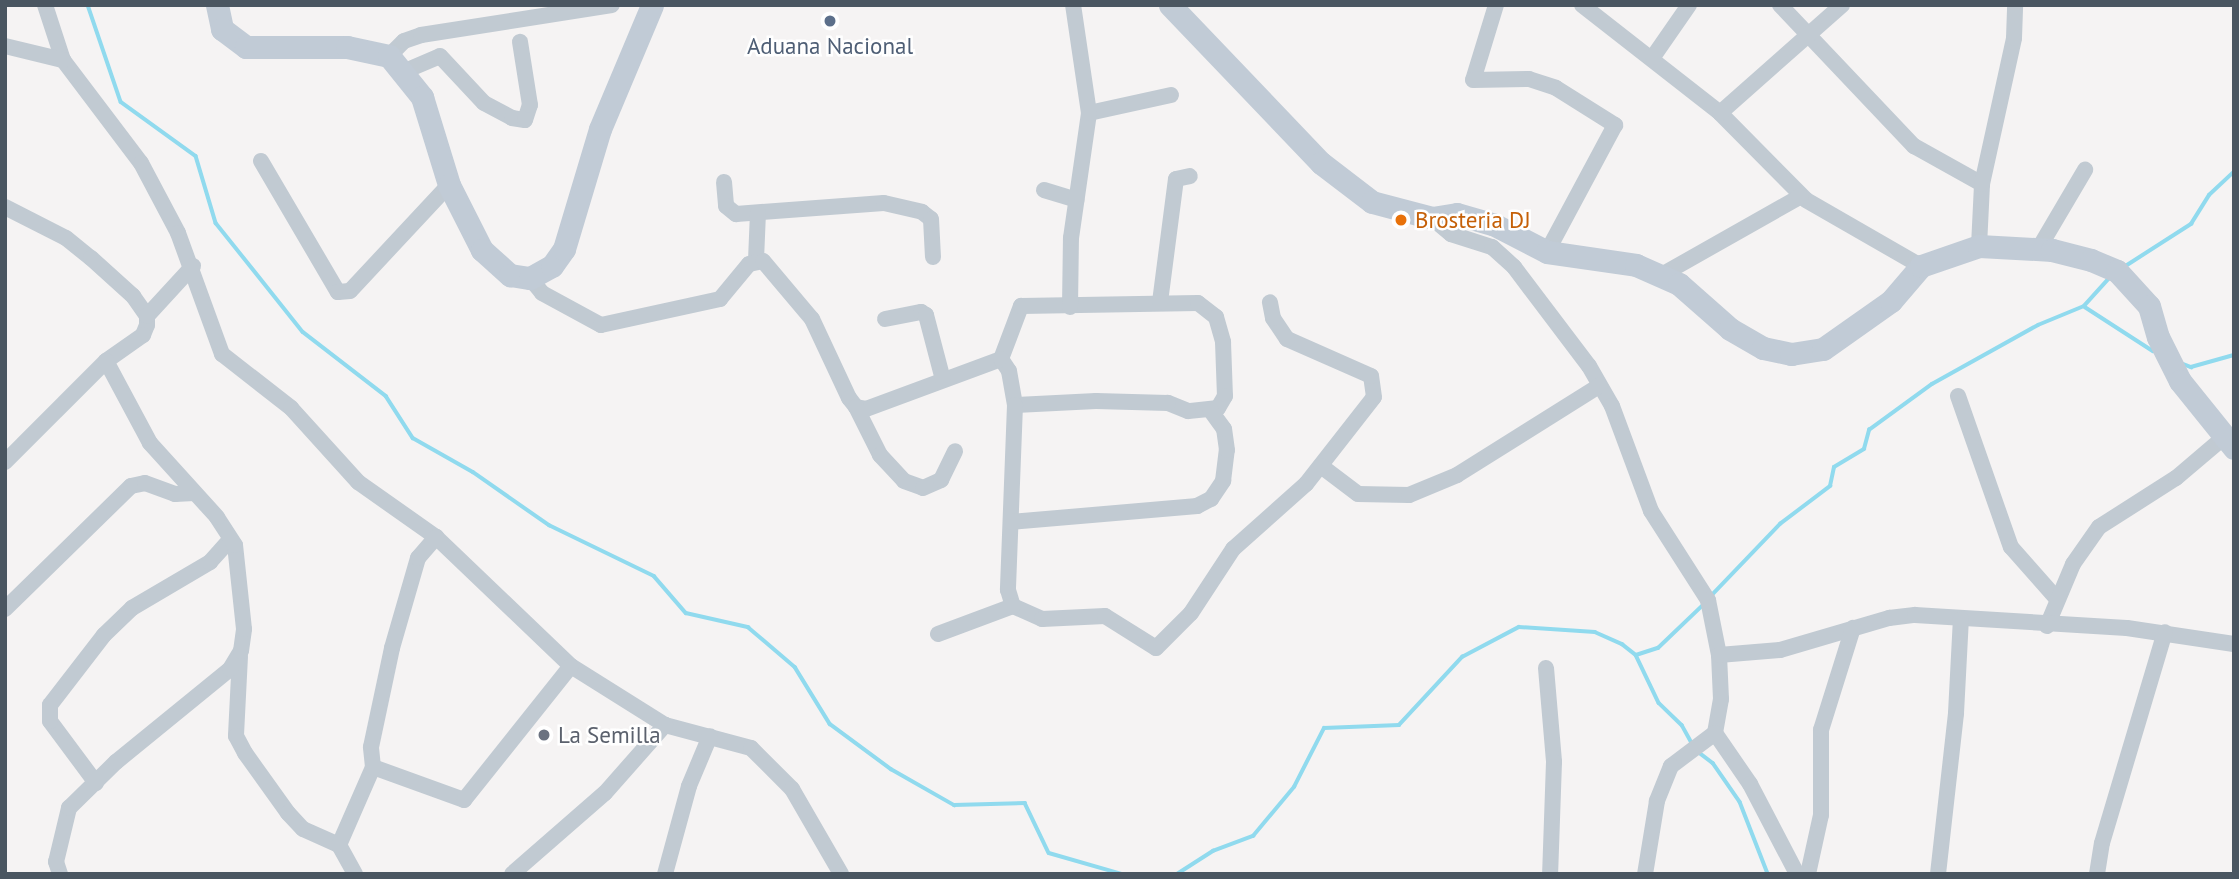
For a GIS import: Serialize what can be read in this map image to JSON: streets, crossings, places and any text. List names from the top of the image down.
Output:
{
  "places": ["Aduana Nacional", "Brosteria DJ", "La Semilla"]
}
